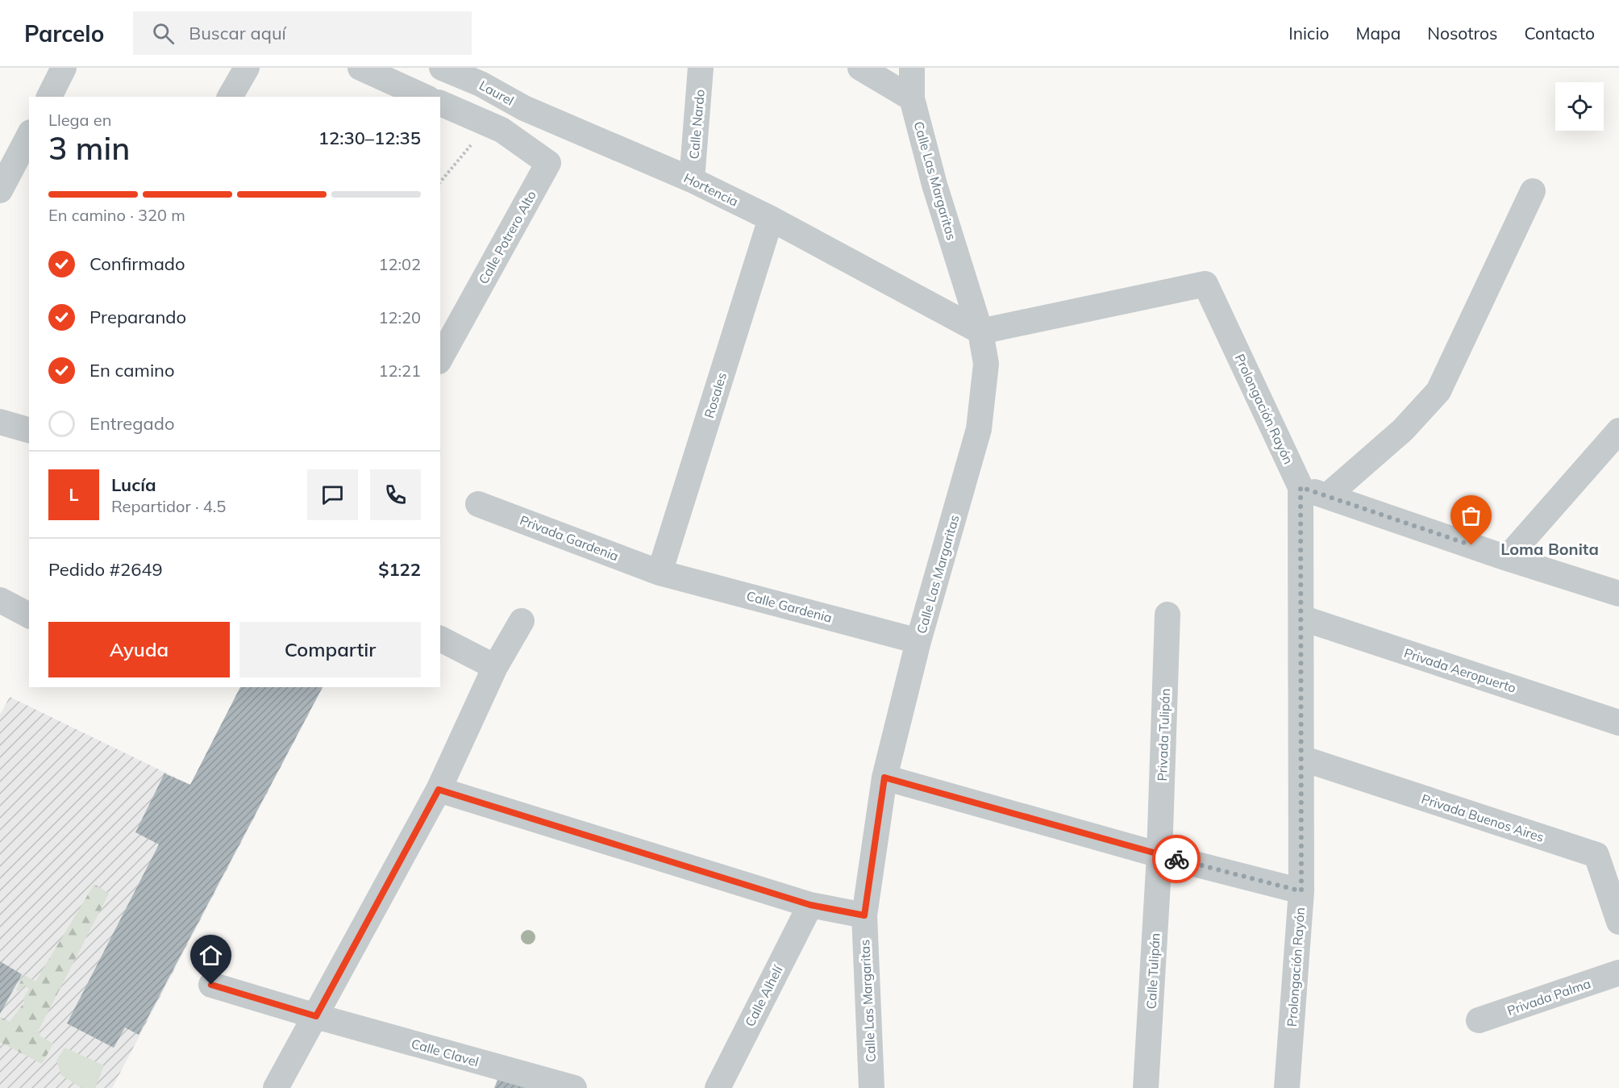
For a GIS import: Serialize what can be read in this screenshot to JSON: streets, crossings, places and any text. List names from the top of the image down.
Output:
{
  "streets": {
    "street": [
      "Laurel",
      "Calle Nardo",
      "Calle Las Margaritas",
      "Hortencia",
      "Calle Potrero Alto",
      "Rosales",
      "Prolongación Rayón",
      "Privada Gardenia",
      "Calle Gardenia",
      "Privada Aeropuerto",
      "Privada Tulipán",
      "Privada Buenos Aires",
      "Calle Tulipán",
      "Calle Alhelí",
      "Privada Palma",
      "Calle Clavel"
    ]
  },
  "crossings": [
    ["Laurel", "Hortencia"],
    ["Calle Nardo", "Hortencia"],
    ["Calle Las Margaritas", "Hortencia"],
    ["Calle Las Margaritas", "Prolongación Rayón"],
    ["Calle Las Margaritas", "Calle Gardenia"],
    ["Hortencia", "Rosales"],
    ["Hortencia", "Prolongación Rayón"],
    ["Rosales", "Privada Gardenia"],
    ["Rosales", "Calle Gardenia"],
    ["Prolongación Rayón", "Privada Aeropuerto"],
    ["Prolongación Rayón", "Privada Buenos Aires"],
    ["Privada Gardenia", "Calle Gardenia"],
    ["Privada Tulipán", "Calle Tulipán"]
  ],
  "districts": ["Loma Bonita"],
  "page": {
    "header": "Parcelo",
    "search": "Buscar aquí",
    "nav": [
      "Inicio",
      "Mapa",
      "Nosotros",
      "Contacto"
    ],
    "heading": ["3 min", "Llega en", "12:30–12:35"],
    "panel": [
      "Lucía",
      "Repartidor · 4.5",
      "Pedido #2649",
      "$122"
    ],
    "bar": "En camino · 320 m",
    "list": [
      ["Confirmado", "12:02"],
      ["Preparando", "12:20"],
      ["En camino", "12:21"],
      "Entregado"
    ],
    "round": "L",
    "buttons": ["Ayuda", "Compartir"]
  }
}
